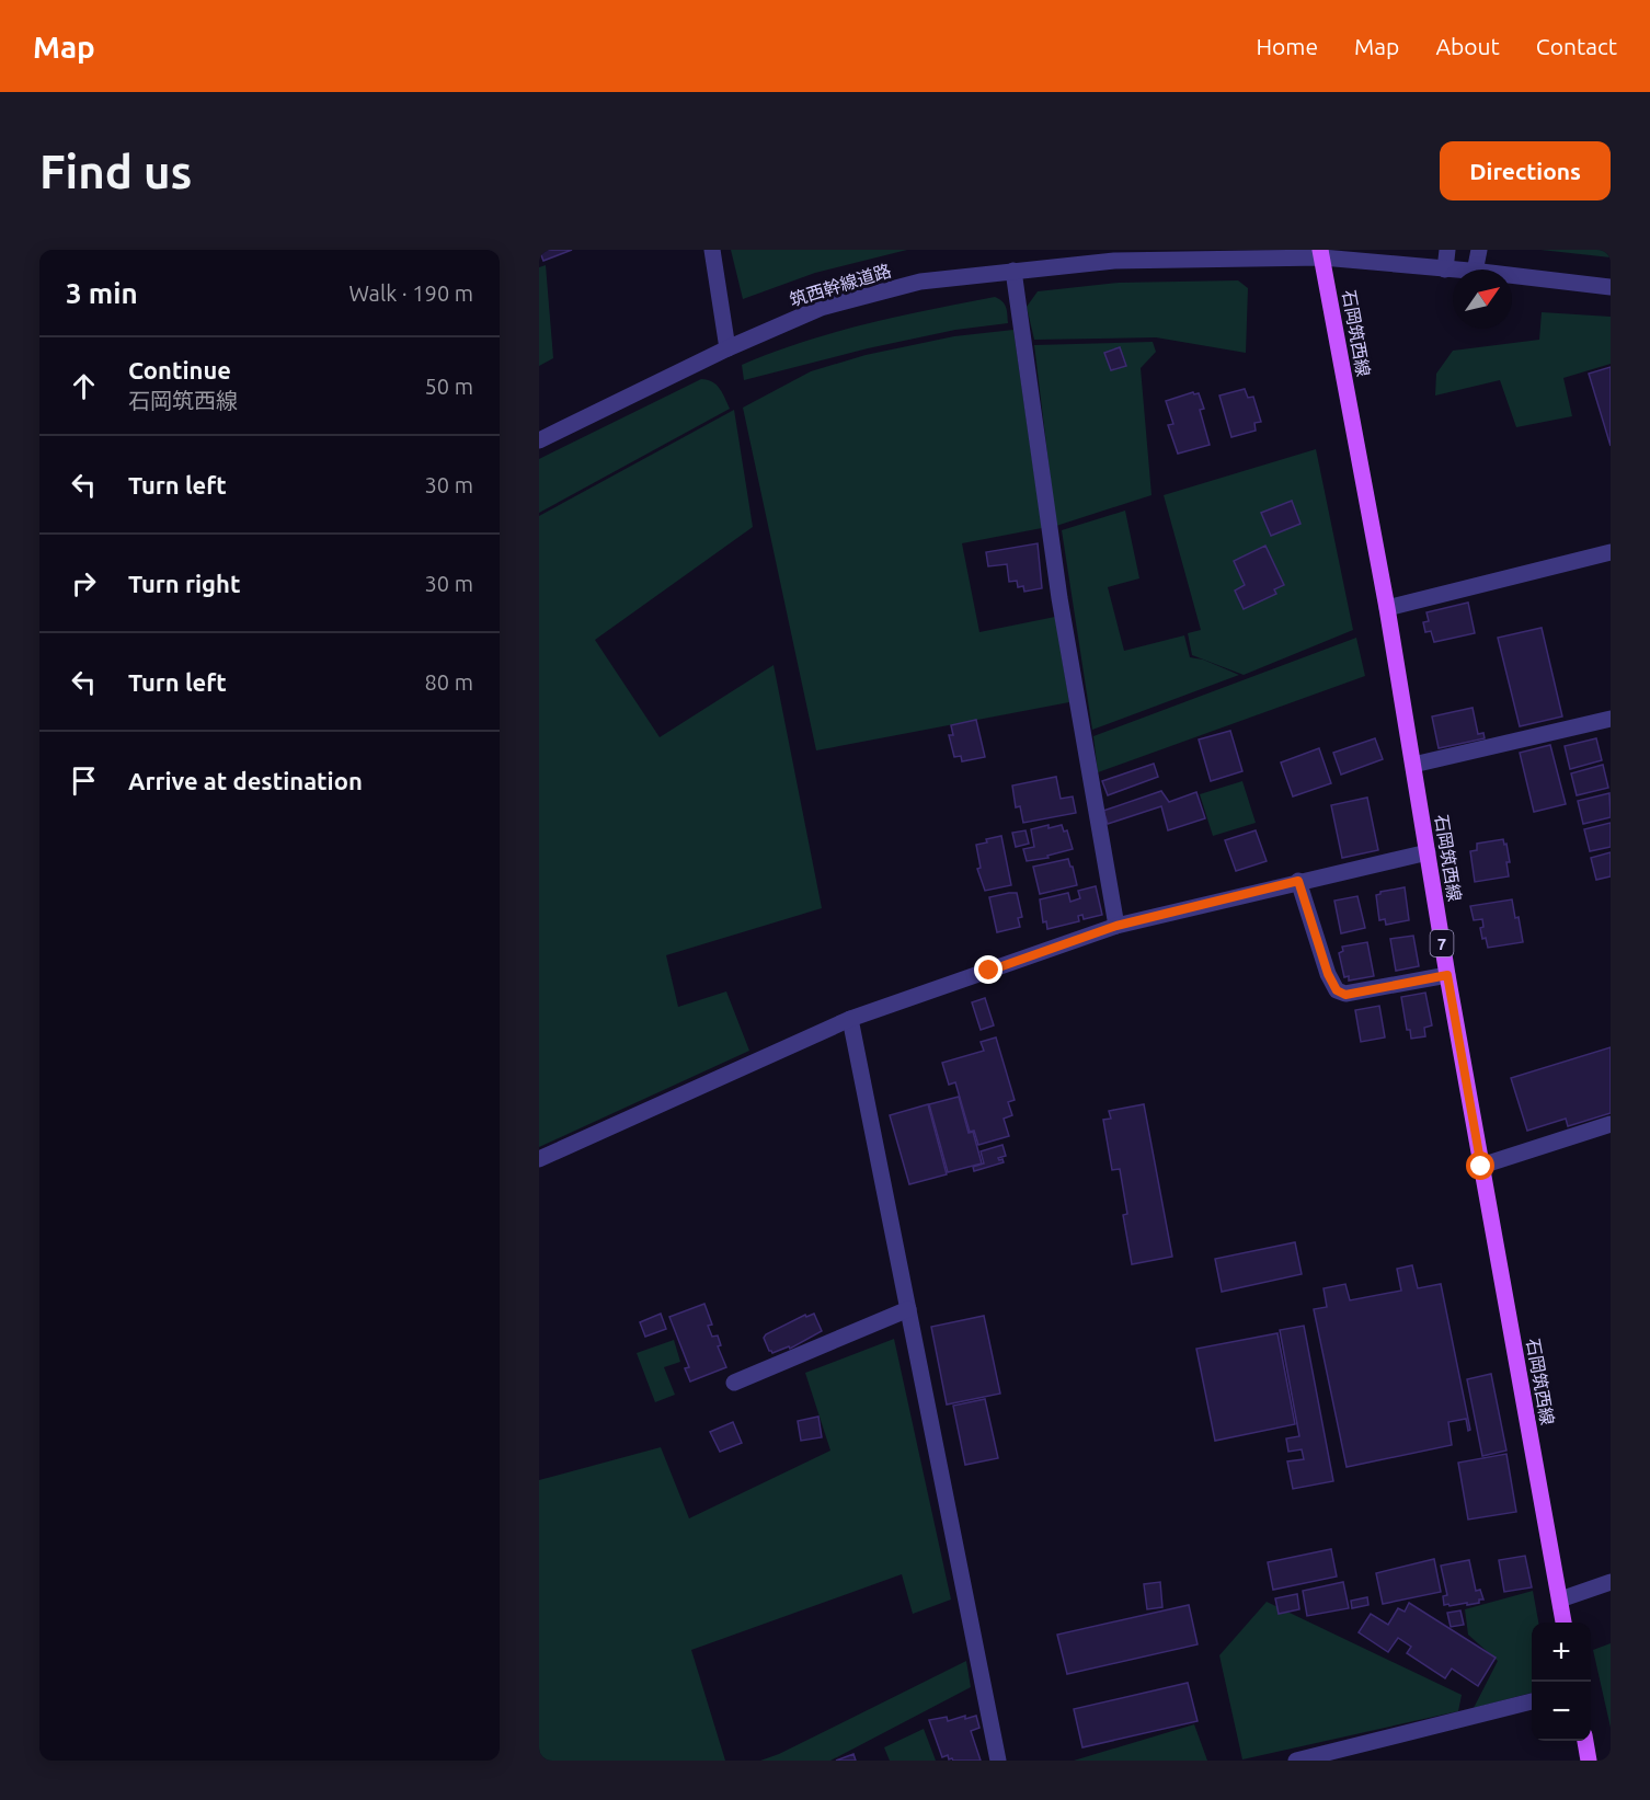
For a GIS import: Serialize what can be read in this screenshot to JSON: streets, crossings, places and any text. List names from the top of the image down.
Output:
{
  "streets": {
    "main road": ["石岡筑西線", "7"],
    "street": ["筑西幹線道路"]
  },
  "crossings": [
    ["筑西幹線道路", "石岡筑西線"]
  ],
  "north": "top right",
  "page": {
    "header": "Map",
    "nav": [
      "Home",
      "Map",
      "About",
      "Contact"
    ],
    "buttons": "Directions",
    "title": "Find us",
    "heading": ["3 min", "Walk · 190 m"],
    "list": [
      ["Continue", "石岡筑西線", "50 m"],
      ["Turn left", "30 m"],
      ["Turn right", "30 m"],
      ["Turn left", "80 m"],
      "Arrive at destination"
    ],
    "map_buttons": ["+", "−"]
  }
}
